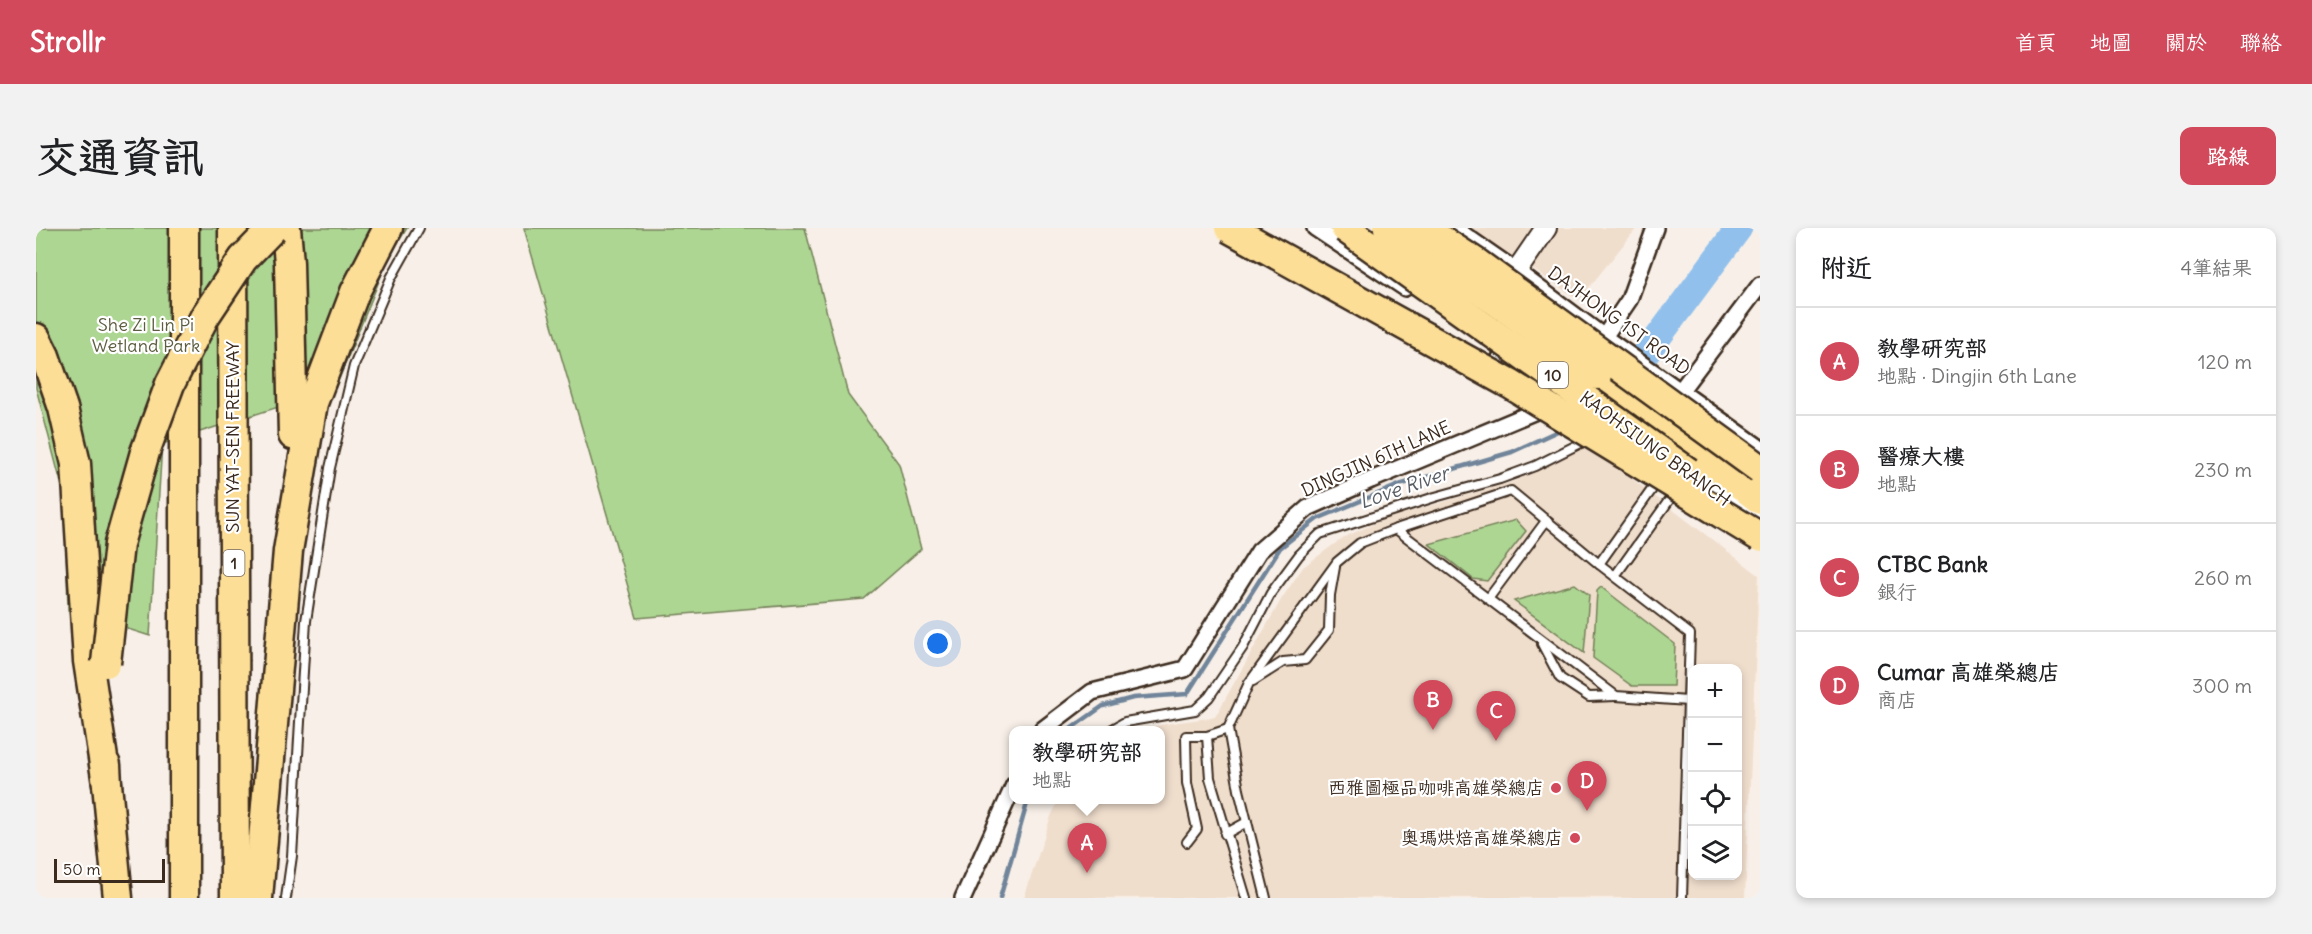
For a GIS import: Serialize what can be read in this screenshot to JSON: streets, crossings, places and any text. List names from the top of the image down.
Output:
{
  "streets": {
    "highway": [
      "10",
      "SUN YAT-SEN FREEWAY",
      "KAOHSIUNG BRANCH",
      "1"
    ],
    "street": ["DAJHONG 1ST ROAD", "DINGJIN 6TH LANE"]
  },
  "water": ["Love River"],
  "parks": ["She Zi Lin Pi Wetland Park"],
  "places": ["西雅圖極品咖啡高雄榮總店", "奧瑪烘焙高雄榮總店"],
  "scale_bar": "50 m",
  "page": {
    "header": "Strollr",
    "nav": [
      "首頁",
      "地圖",
      "關於",
      "聯絡"
    ],
    "buttons": "路線",
    "title": "交通資訊",
    "heading": ["附近", "4筆結果"],
    "list": [
      {
        "mark": "A",
        "name": "教學研究部",
        "note": "地點 · Dingjin 6th Lane",
        "value": "120 m"
      },
      {
        "mark": "B",
        "name": "醫療大樓",
        "note": "地點",
        "value": "230 m"
      },
      {
        "mark": "C",
        "name": "CTBC Bank",
        "note": "銀行",
        "value": "260 m"
      },
      {
        "mark": "D",
        "name": "Cumar 高雄榮總店",
        "note": "商店",
        "value": "300 m"
      }
    ],
    "map_buttons": ["+", "−"],
    "pins": [
      "B",
      "C",
      "D",
      "A"
    ],
    "popup": ["教學研究部", "地點"],
    "scale": "50 m"
  }
}
